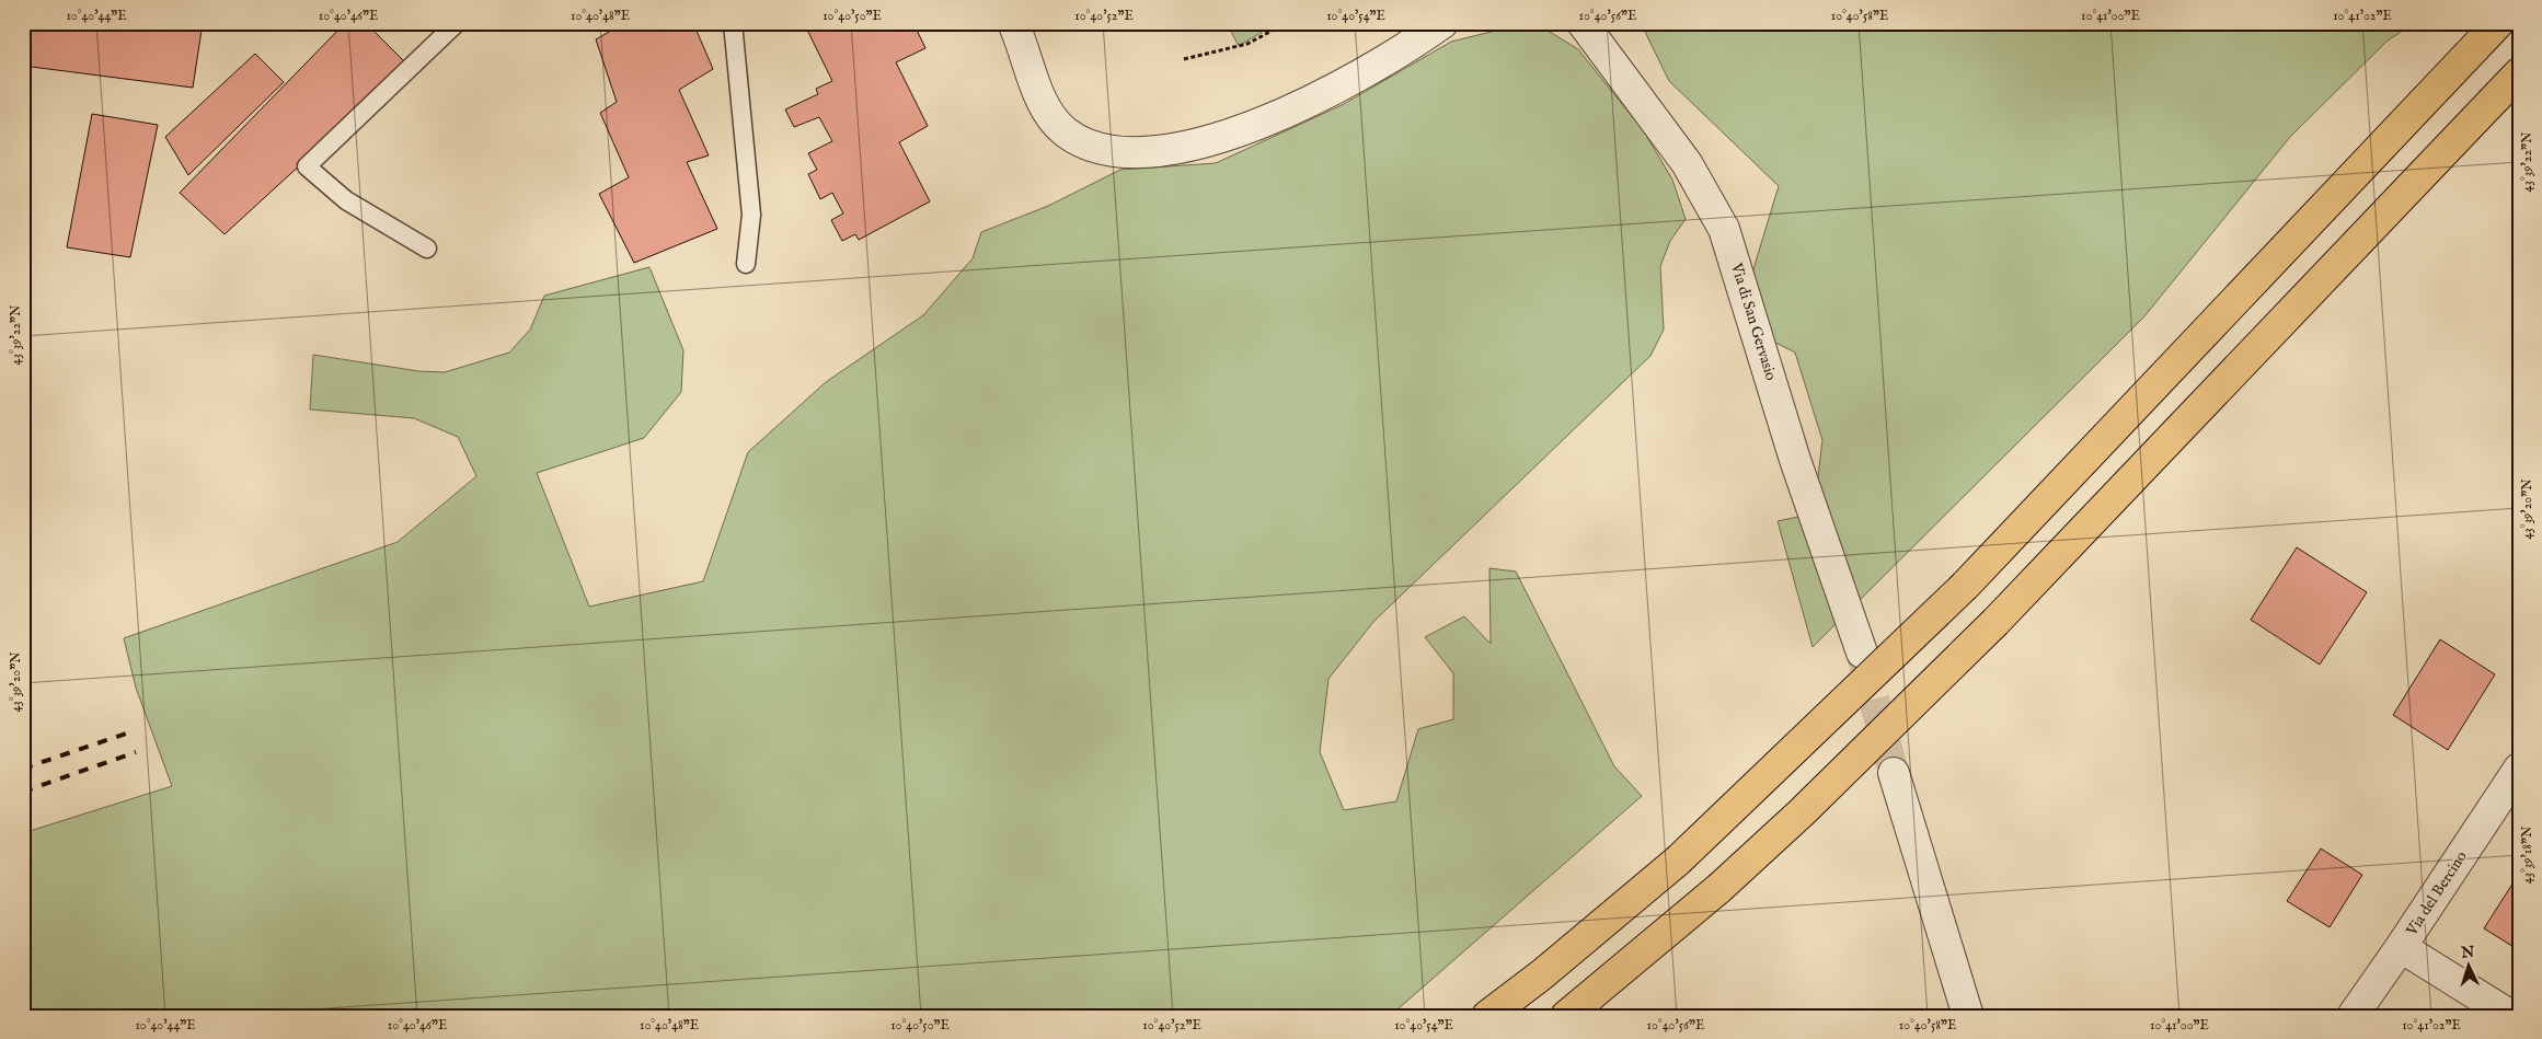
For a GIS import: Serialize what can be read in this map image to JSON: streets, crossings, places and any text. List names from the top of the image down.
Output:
{
  "streets": {
    "street": ["Via di San Gervasio", "Via del Bercino"]
  },
  "north": "top",
  "coordinates": [
    "10°40'44\"E",
    "10°40'46\"E",
    "10°40'48\"E",
    "10°40'50\"E",
    "10°40'52\"E",
    "10°40'54\"E",
    "10°40'56\"E",
    "10°40'58\"E",
    "10°41'00\"E",
    "10°41'02\"E",
    "43°39'22\"N",
    "43°39'20\"N",
    "43°39'18\"N"
  ]
}
